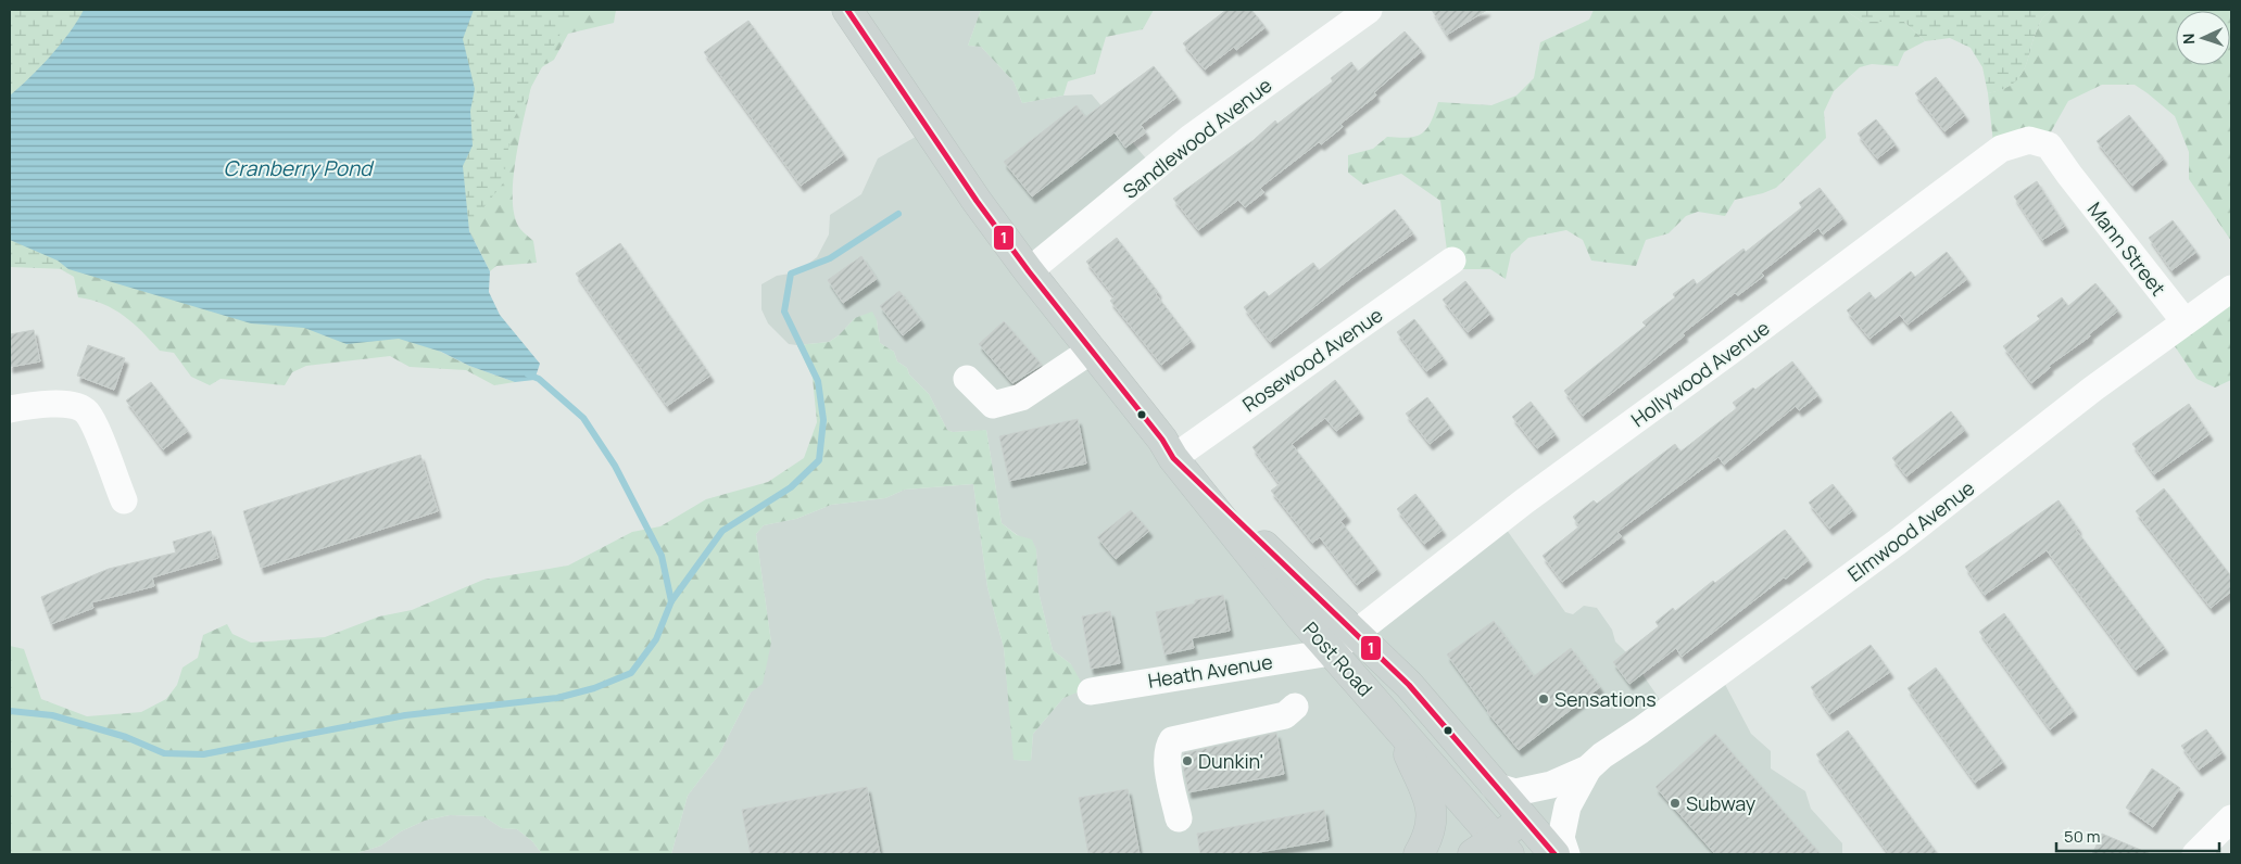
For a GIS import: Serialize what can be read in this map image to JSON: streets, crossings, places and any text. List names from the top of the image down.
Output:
{
  "streets": {
    "main road": ["Post Road"],
    "street": [
      "Sandlewood Avenue",
      "Mann Street",
      "Rosewood Avenue",
      "Hollywood Avenue",
      "Elmwood Avenue",
      "Heath Avenue"
    ]
  },
  "crossings": [
    ["Sandlewood Avenue", "Post Road"],
    ["Mann Street", "Hollywood Avenue"],
    ["Mann Street", "Elmwood Avenue"],
    ["Rosewood Avenue", "Post Road"],
    ["Hollywood Avenue", "Post Road"],
    ["Hollywood Avenue", "Heath Avenue"],
    ["Elmwood Avenue", "Post Road"],
    ["Post Road", "Heath Avenue"]
  ],
  "water": ["Cranberry Pond"],
  "places": ["Sensations", "Dunkin'", "Subway"],
  "lines": ["transit line 1"],
  "scale_bar": "50 m",
  "north": "left"
}
